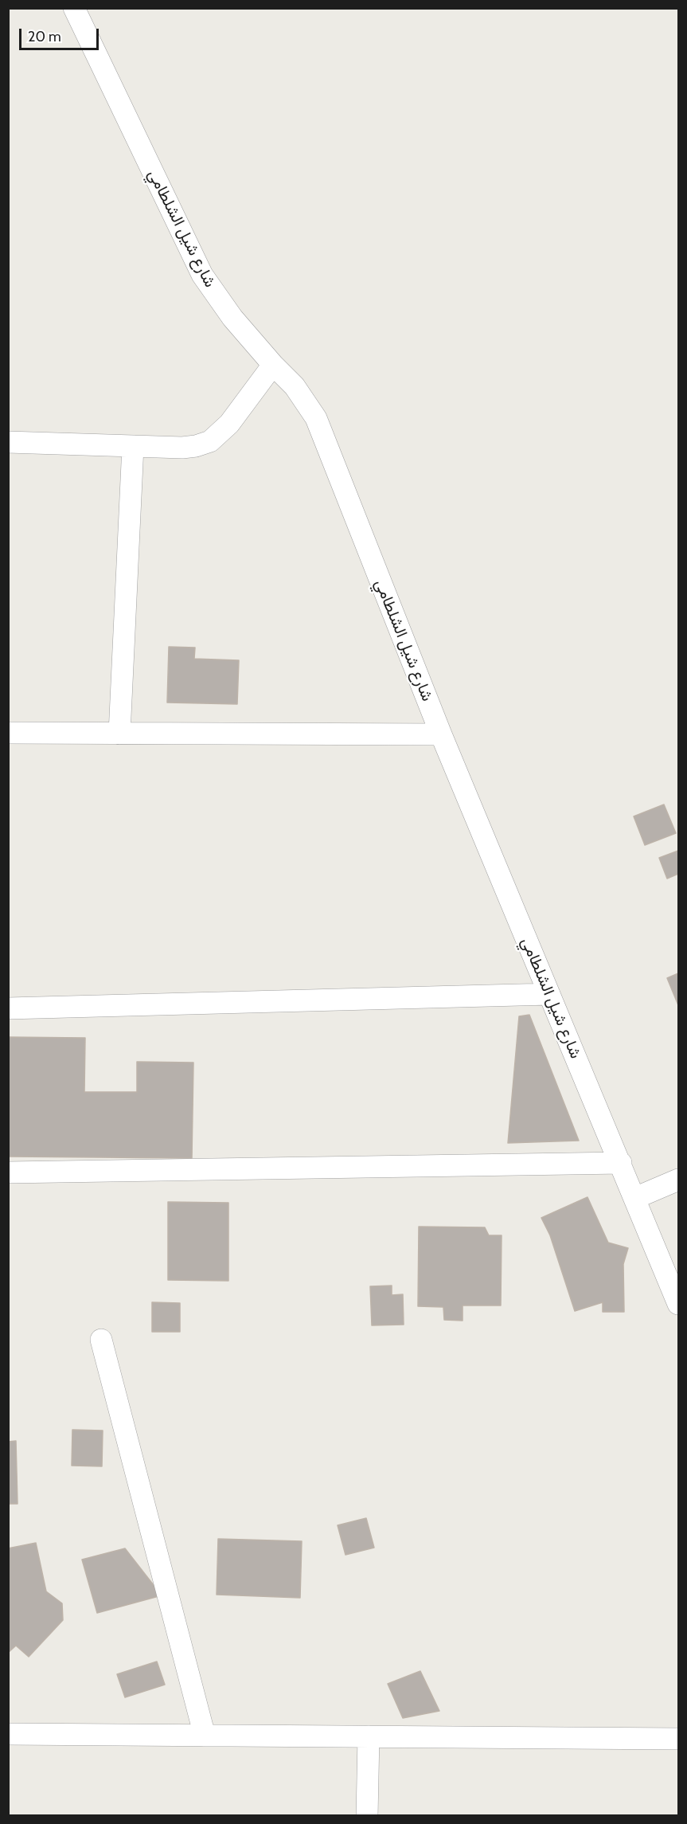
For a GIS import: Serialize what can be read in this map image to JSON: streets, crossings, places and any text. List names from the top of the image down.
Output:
{
  "streets": {
    "street": ["شارع شيل الشلطامي"]
  },
  "scale_bar": "20 m"
}
